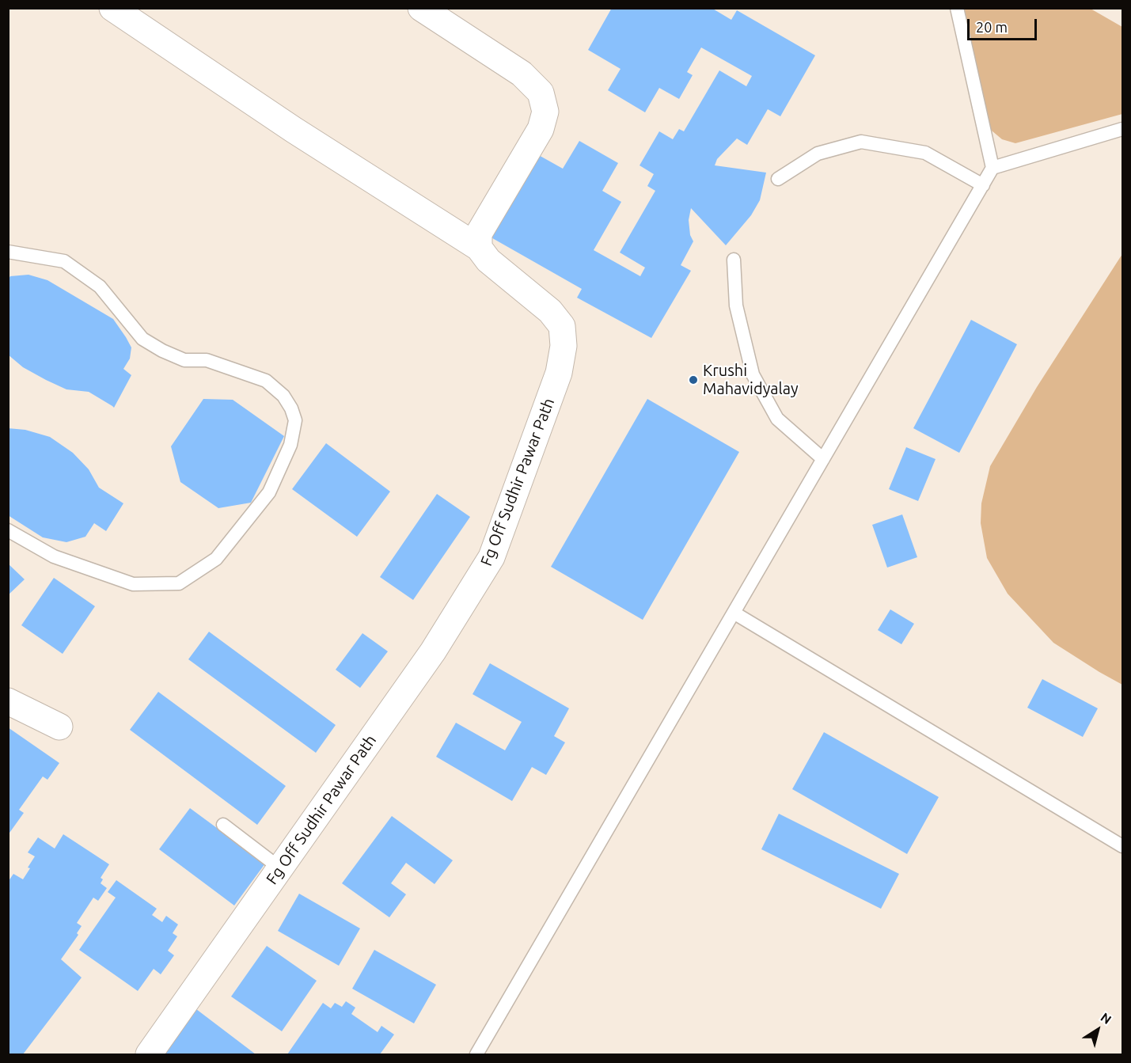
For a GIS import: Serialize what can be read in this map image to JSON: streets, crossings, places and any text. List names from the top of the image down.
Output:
{
  "streets": {
    "street": ["Fg Off Sudhir Pawar Path"]
  },
  "places": ["Krushi Mahavidyalay"],
  "scale_bar": "20 m",
  "north": "top right"
}
